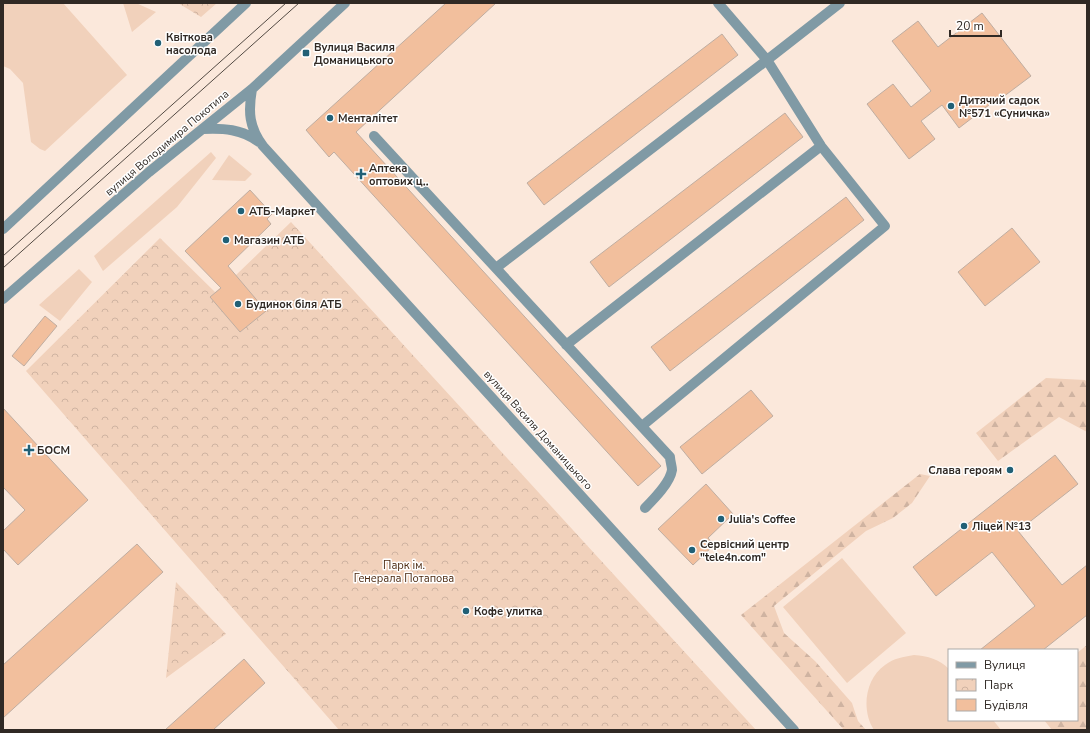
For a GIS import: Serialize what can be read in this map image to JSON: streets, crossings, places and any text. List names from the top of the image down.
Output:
{
  "streets": {
    "street": ["вулиця Володимира Покотила", "вулиця Василя Доманицького"]
  },
  "crossings": [
    ["вулиця Володимира Покотила", "вулиця Василя Доманицького"]
  ],
  "parks": ["Парк ім. Генерала Потапова"],
  "places": {
    "other": [
      "Квіткова насолода",
      "Дитячий садок №571 «Суничка»",
      "Менталітет",
      "АТБ-Маркет",
      "Магазин АТБ",
      "Будинок біля АТБ",
      "Слава героям",
      "Julia's Coffee",
      "Ліцей №13",
      "Сервісний центр \"tele4n.com\"",
      "Кофе улитка"
    ],
    "transit": ["Вулиця Василя Доманицького"],
    "health": ["Аптека оптових ц‥", "БОСМ"]
  },
  "legend": ["Вулиця", "Парк", "Будівля"],
  "scale_bar": "20 m"
}
